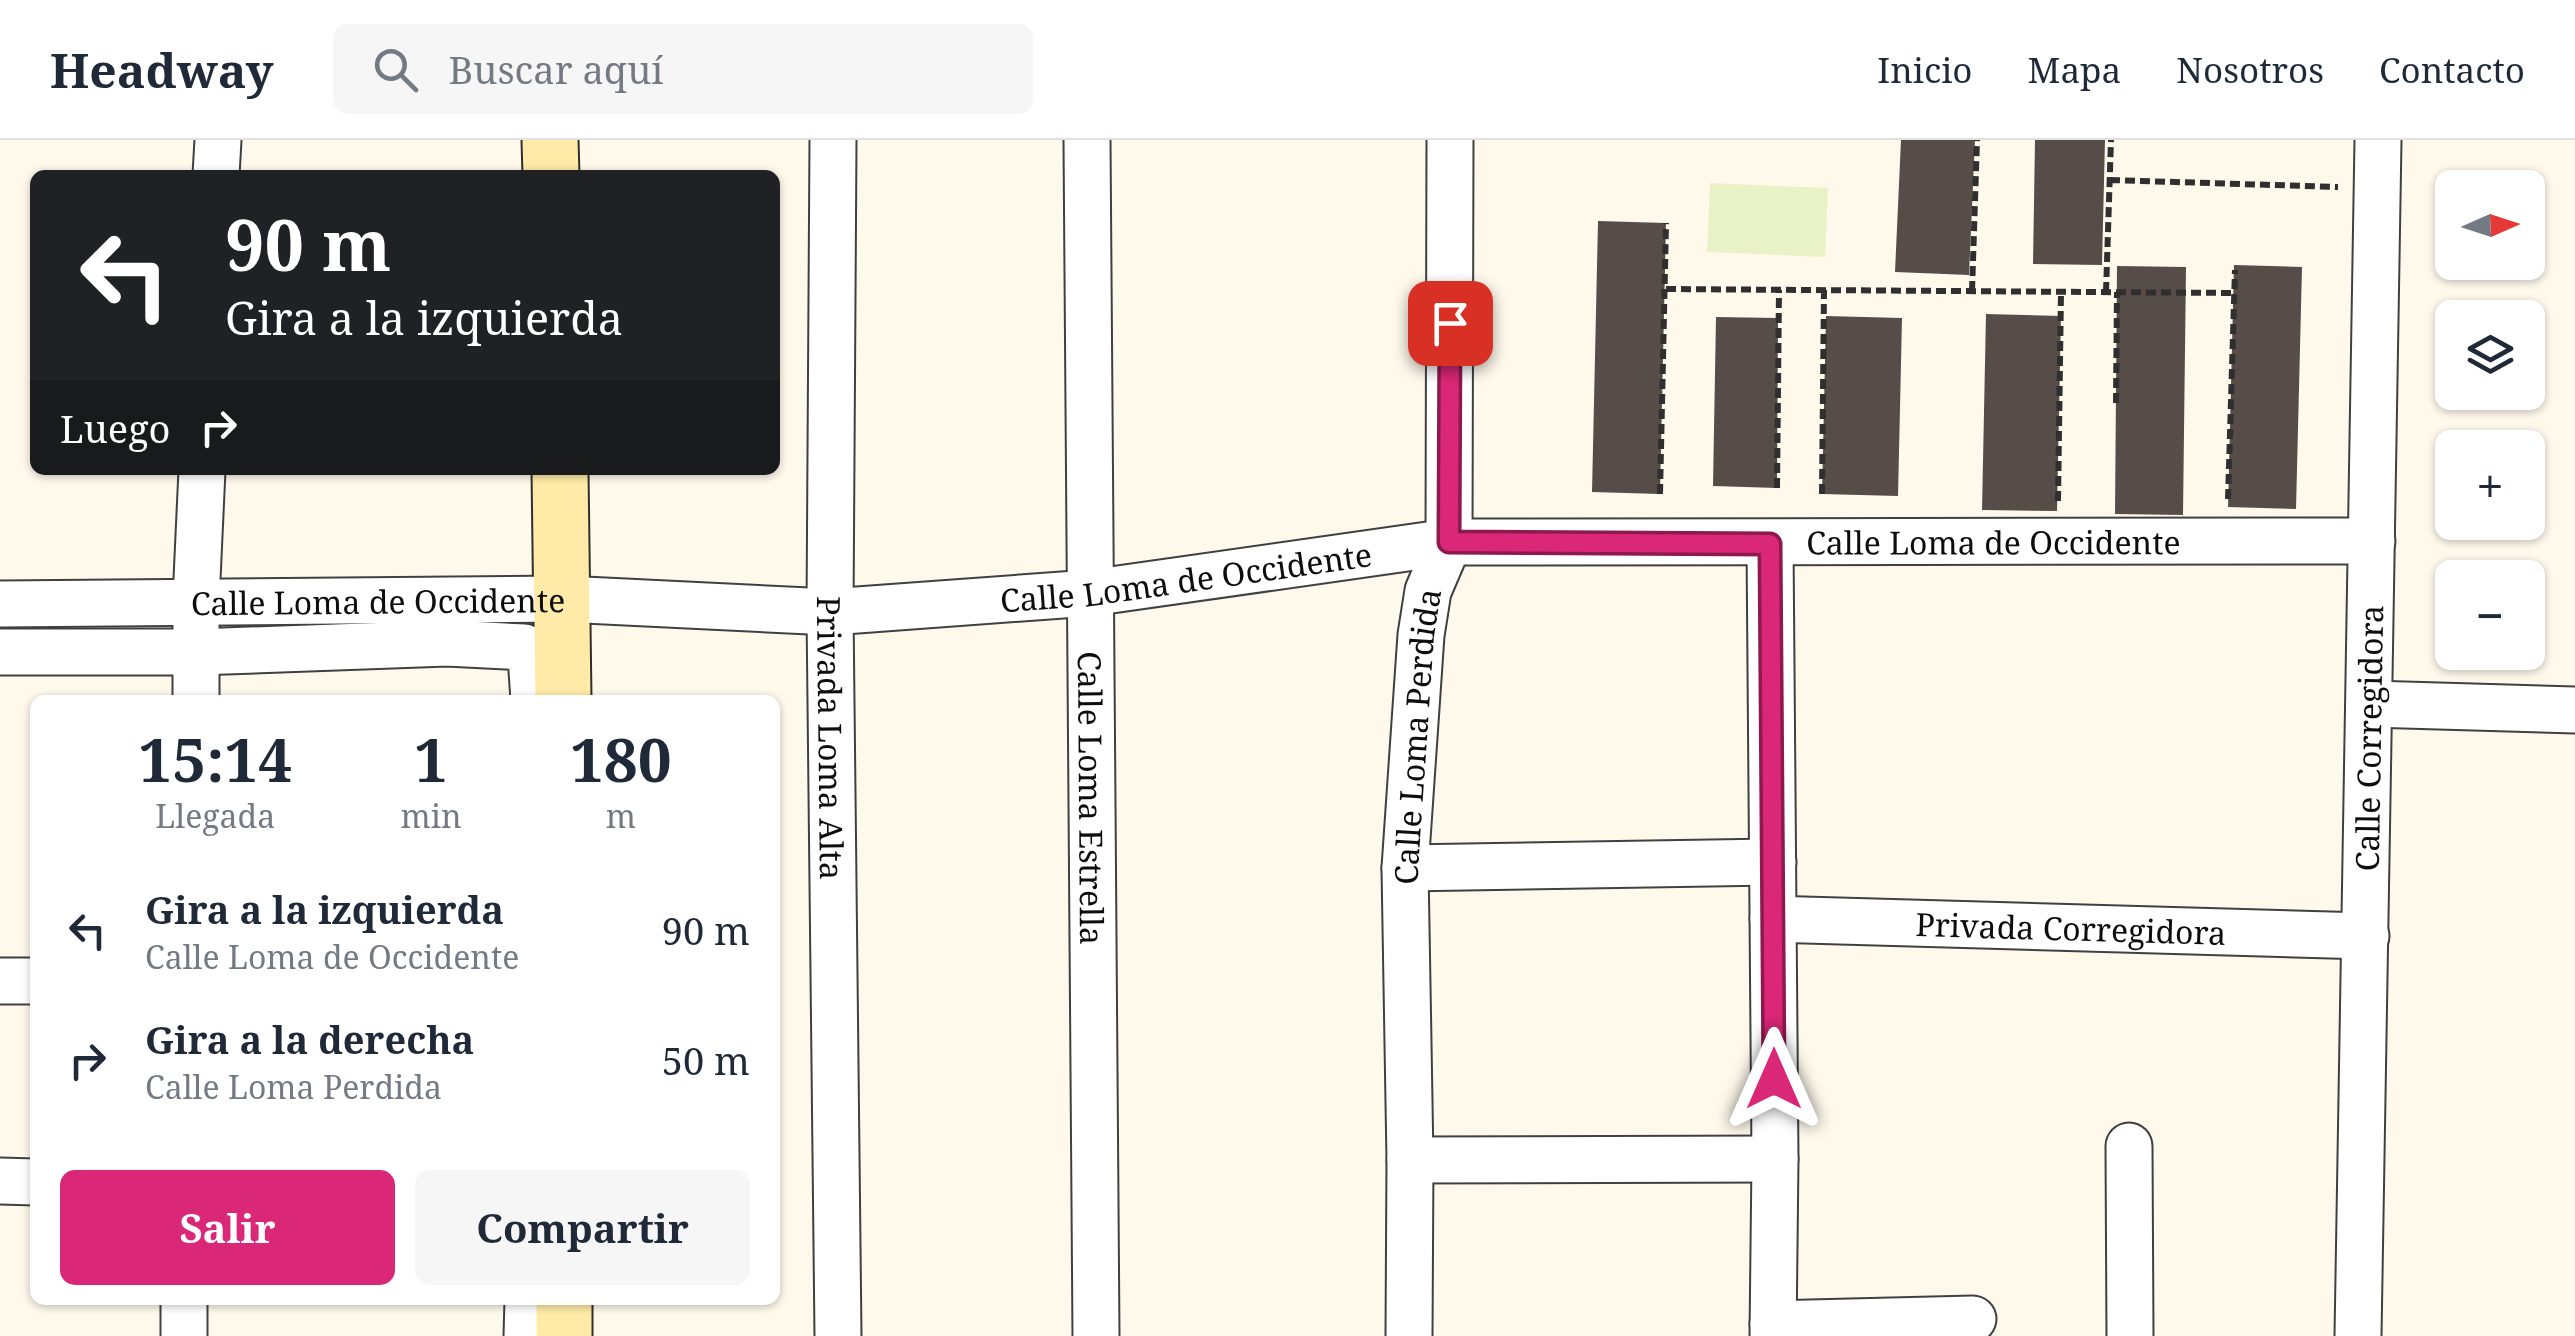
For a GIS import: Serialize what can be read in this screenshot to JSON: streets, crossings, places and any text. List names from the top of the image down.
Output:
{
  "streets": {
    "street": [
      "Calle Loma de Occidente",
      "Calle Loma Perdida",
      "Privada Loma Alta",
      "Calle Corregidora",
      "Calle Loma Estrella",
      "Privada Corregidora"
    ]
  },
  "crossings": [
    ["Calle Loma de Occidente", "Calle Loma Perdida"],
    ["Calle Loma de Occidente", "Privada Loma Alta"],
    ["Calle Loma de Occidente", "Calle Corregidora"],
    ["Calle Loma de Occidente", "Calle Loma Estrella"],
    ["Calle Corregidora", "Privada Corregidora"]
  ],
  "north": "right",
  "page": {
    "header": "Headway",
    "search": "Buscar aquí",
    "nav": [
      "Inicio",
      "Mapa",
      "Nosotros",
      "Contacto"
    ],
    "map_buttons": ["+", "−"],
    "turn": ["90 m", "Gira a la izquierda"],
    "then": "Luego",
    "eta": [
      "15:14",
      "Llegada",
      "1",
      "min",
      "180",
      "m"
    ],
    "list": [
      {
        "name": "Gira a la izquierda",
        "note": "Calle Loma de Occidente",
        "value": "90 m"
      },
      {
        "name": "Gira a la derecha",
        "note": "Calle Loma Perdida",
        "value": "50 m"
      }
    ],
    "buttons": ["Salir", "Compartir"]
  }
}
